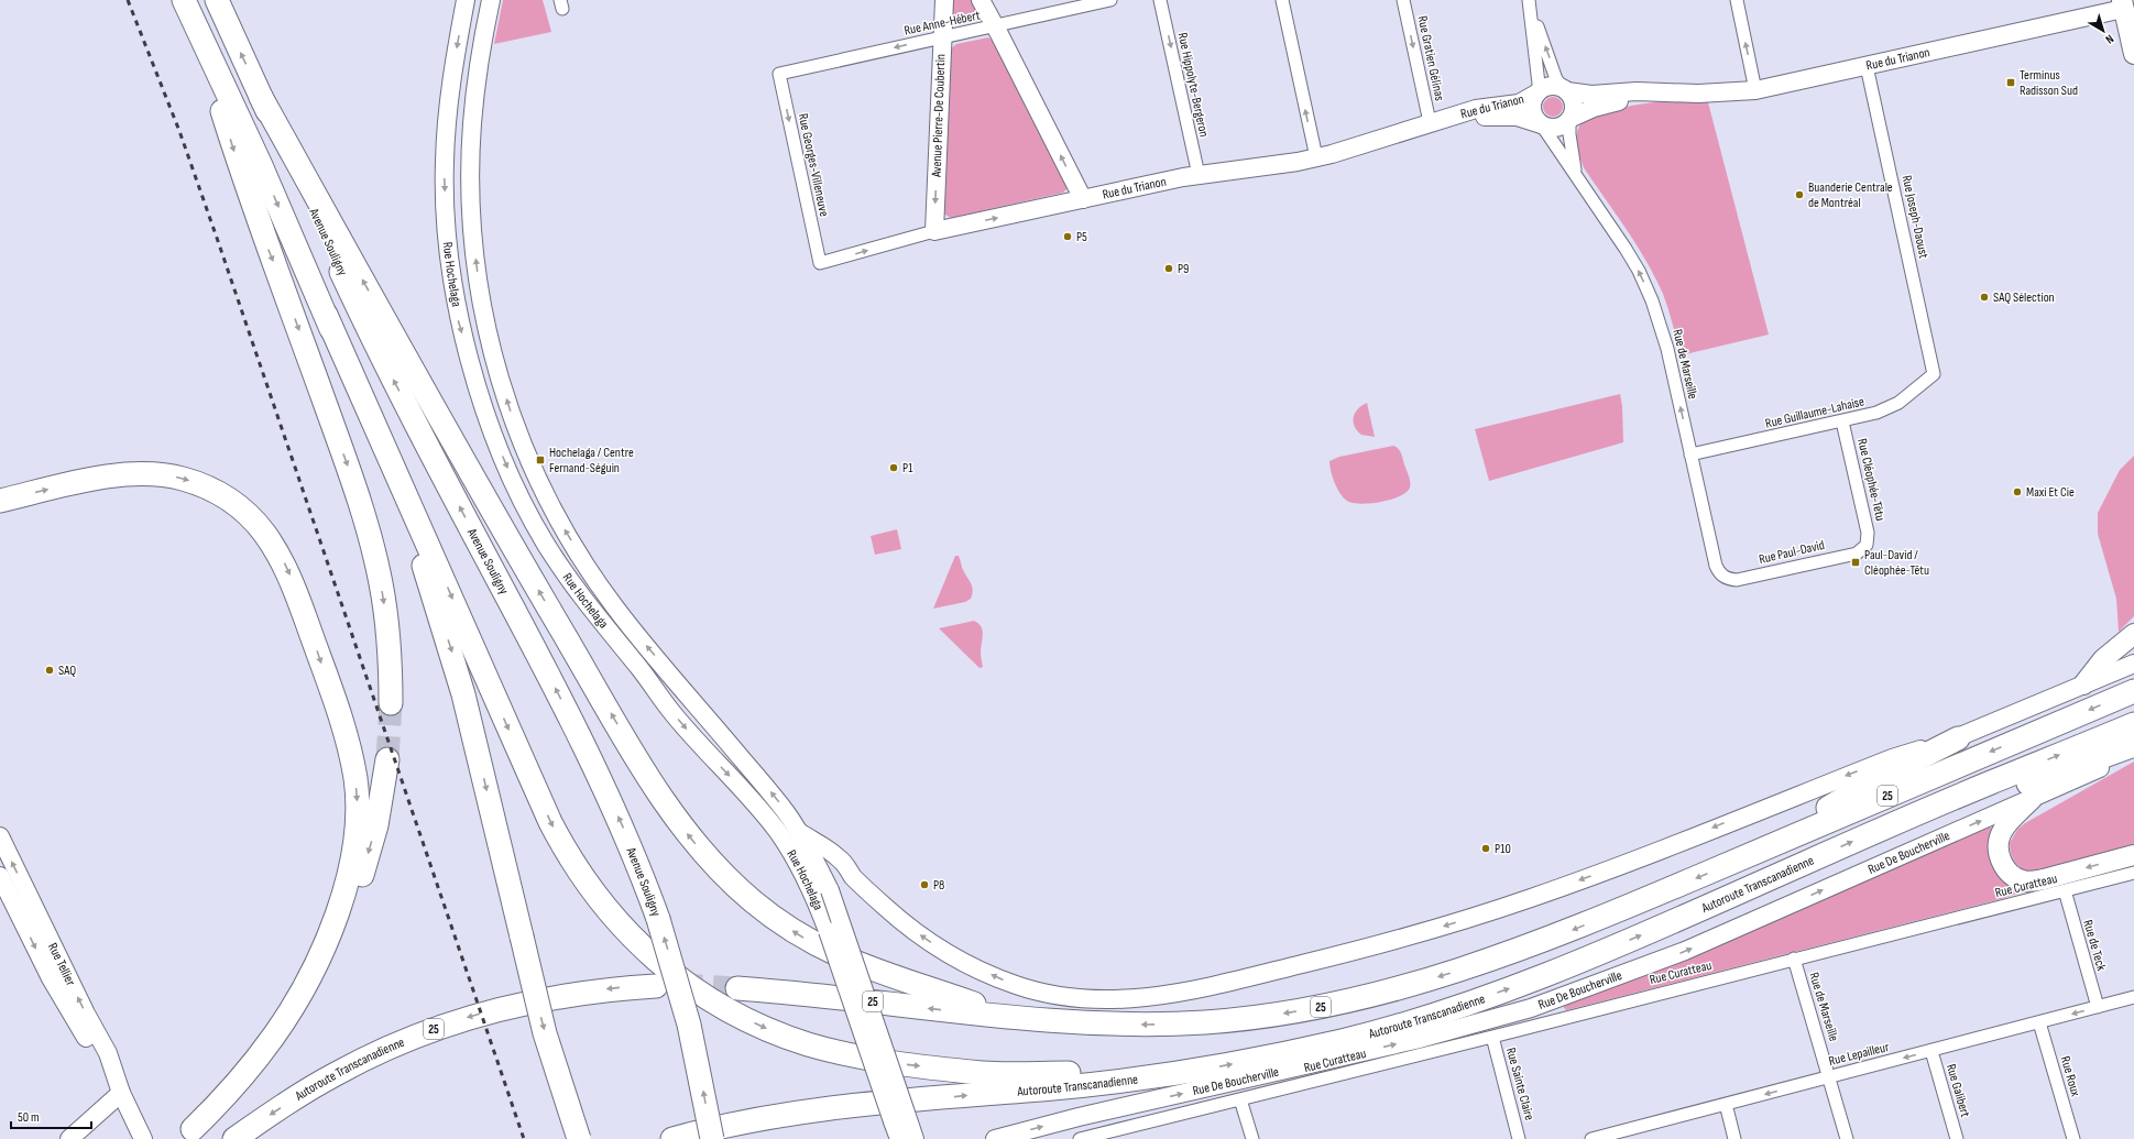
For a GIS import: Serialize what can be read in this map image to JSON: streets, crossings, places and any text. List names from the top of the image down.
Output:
{
  "streets": {
    "highway": ["Avenue Souligny", "25", "Autoroute Transcanadienne"],
    "main road": [
      "Rue du Trianon",
      "Avenue Pierre-De Coubertin",
      "Rue Hochelaga",
      "Rue De Boucherville",
      "Rue Tellier"
    ],
    "street": [
      "Rue Anne-Hébert",
      "Rue Gratien Gélinas",
      "Rue Hippolyte-Bergeron",
      "Rue Georges-Villeneuve",
      "Rue Joseph-Daoust",
      "Rue de Marseille",
      "Rue Guillaume-Lahaise",
      "Rue Cléophée-Têtu",
      "Rue Paul-David",
      "Rue Curatteau",
      "Rue de Teck",
      "Rue Lepailleur",
      "Rue Roux",
      "Rue Sainte Claire",
      "Rue Galibert"
    ]
  },
  "crossings": [
    ["Rue Anne-Hébert", "Avenue Pierre-De Coubertin"],
    ["Rue Anne-Hébert", "Rue Georges-Villeneuve"],
    ["Rue Gratien Gélinas", "Rue du Trianon"],
    ["Rue du Trianon", "Rue Hippolyte-Bergeron"],
    ["Rue du Trianon", "Avenue Pierre-De Coubertin"],
    ["Rue du Trianon", "Rue Georges-Villeneuve"],
    ["Rue du Trianon", "Rue Joseph-Daoust"],
    ["Rue du Trianon", "Rue de Marseille"],
    ["Rue Joseph-Daoust", "Rue Guillaume-Lahaise"],
    ["Rue Hochelaga", "Autoroute Transcanadienne"],
    ["Rue de Marseille", "Rue Guillaume-Lahaise"],
    ["Rue de Marseille", "Rue Paul-David"],
    ["Rue de Marseille", "Rue Curatteau"],
    ["Rue de Marseille", "Rue Lepailleur"],
    ["Rue Guillaume-Lahaise", "Rue Cléophée-Têtu"],
    ["Rue Cléophée-Têtu", "Rue Paul-David"],
    ["Rue Curatteau", "Rue de Teck"],
    ["Rue Curatteau", "Rue Sainte Claire"],
    ["Rue de Teck", "Rue Lepailleur"],
    ["Rue Lepailleur", "Rue Roux"],
    ["Rue Lepailleur", "Rue Galibert"]
  ],
  "one_way": [
    "Rue Anne-Hébert",
    "Rue Gratien Gélinas",
    "Rue Hippolyte-Bergeron",
    "Avenue Pierre-De Coubertin",
    "Rue Georges-Villeneuve",
    "Rue de Marseille",
    "Rue Lepailleur"
  ],
  "places": {
    "transit": ["Terminus Radisson Sud", "Hochelaga / Centre Fernand-Séguin", "Paul-David / Cléophée-Têtu"],
    "other": [
      "Buanderie Centrale de Montréal",
      "P5",
      "P9",
      "SAQ Sélection",
      "P1",
      "Maxi Et Cie",
      "SAQ",
      "P10",
      "P8"
    ]
  },
  "scale_bar": "50 m",
  "north": "bottom right"
}
